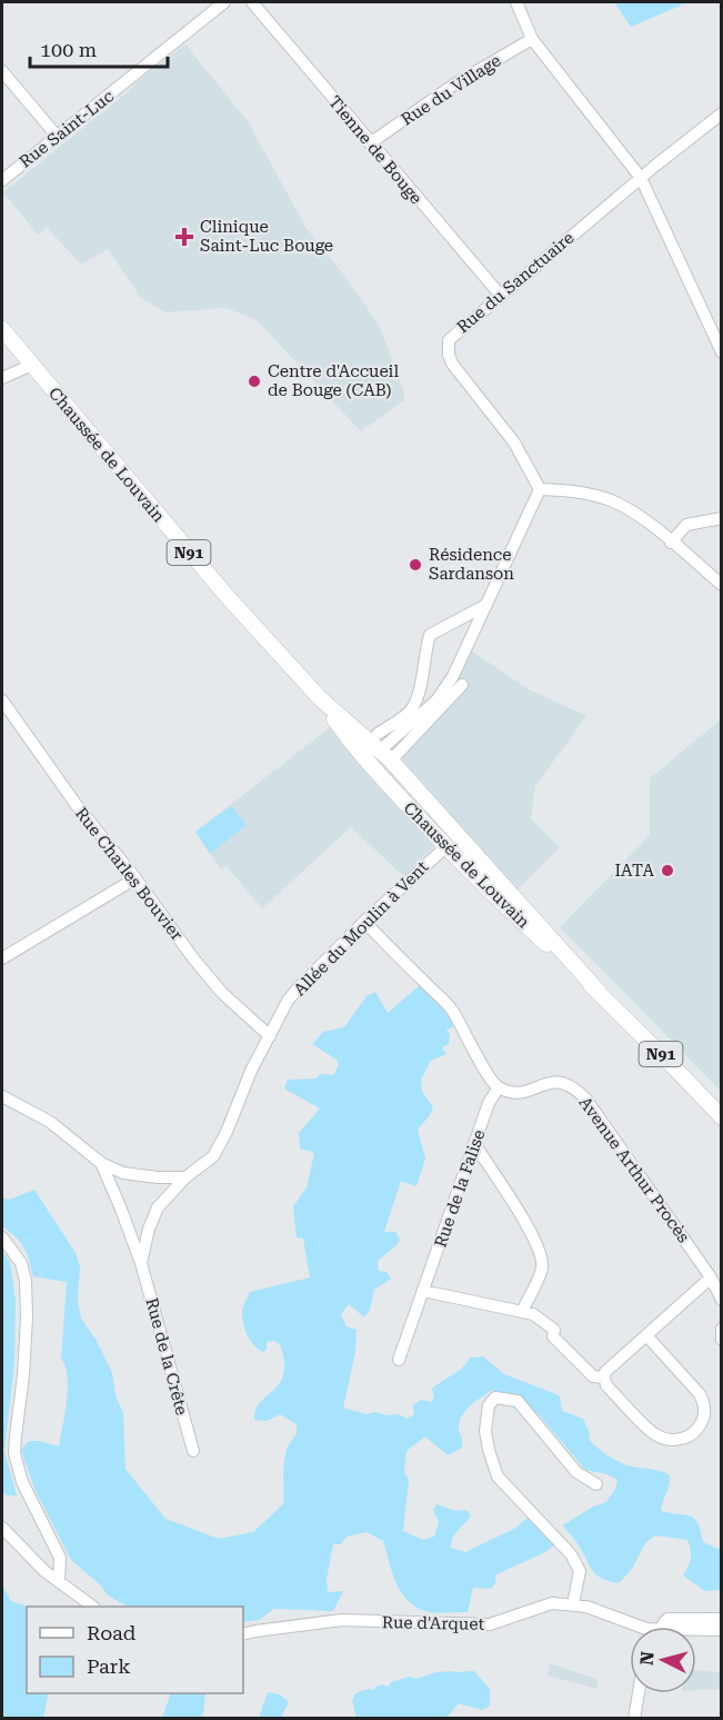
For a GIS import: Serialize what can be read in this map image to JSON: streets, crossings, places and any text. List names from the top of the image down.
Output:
{
  "streets": {
    "main road": ["Chaussée de Louvain", "N91"],
    "street": [
      "Rue du Village",
      "Rue Saint-Luc",
      "Tienne de Bouge",
      "Rue du Sanctuaire",
      "Rue Charles Bouvier",
      "Allée du Moulin à Vent",
      "Avenue Arthur Procès",
      "Rue de la Falise",
      "Rue de la Crête",
      "Rue d'Arquet"
    ]
  },
  "crossings": [
    ["Rue du Village", "Tienne de Bouge"],
    ["Tienne de Bouge", "Rue du Sanctuaire"],
    ["Chaussée de Louvain", "Allée du Moulin à Vent"],
    ["Rue Charles Bouvier", "Allée du Moulin à Vent"],
    ["Allée du Moulin à Vent", "Rue de la Crête"],
    ["Avenue Arthur Procès", "Rue de la Falise"]
  ],
  "places": {
    "health": ["Clinique Saint-Luc Bouge"],
    "other": ["Centre d'Accueil de Bouge (CAB)", "Résidence Sardanson", "IATA"]
  },
  "legend": ["Road", "Park"],
  "scale_bar": "100 m",
  "north": "left"
}
